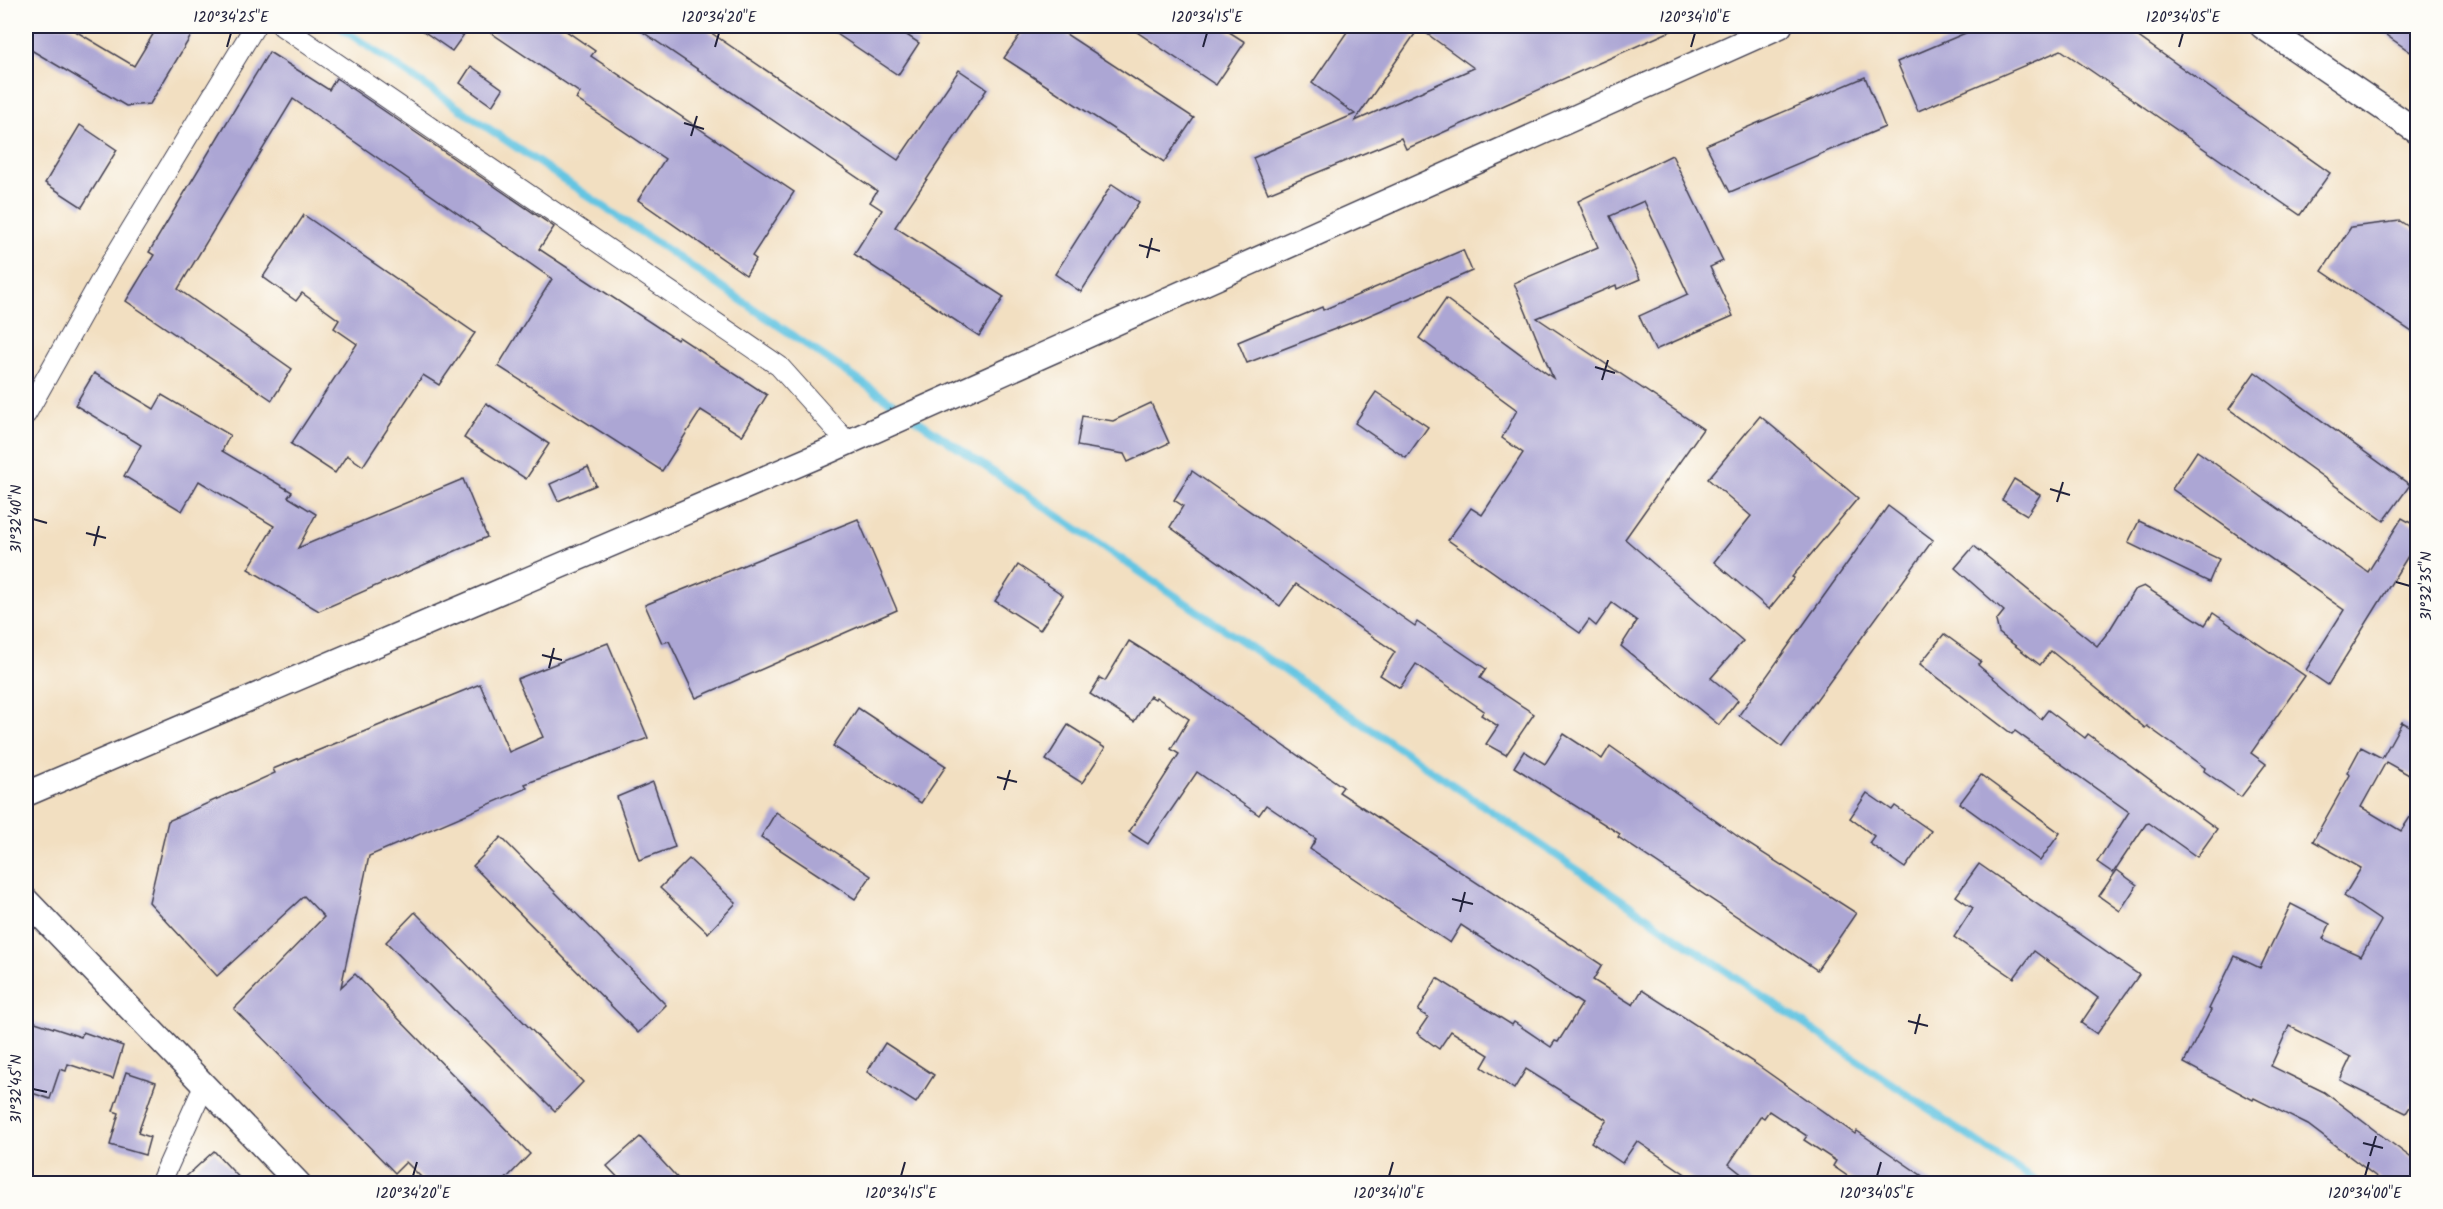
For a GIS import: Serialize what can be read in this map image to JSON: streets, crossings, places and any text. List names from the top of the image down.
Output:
{
  "coordinates": [
    "120°34'25\"E",
    "120°34'20\"E",
    "120°34'15\"E",
    "120°34'10\"E",
    "120°34'05\"E",
    "31°32'40\"N",
    "31°32'35\"N",
    "31°32'45\"N",
    "120°34'00\"E"
  ]
}
